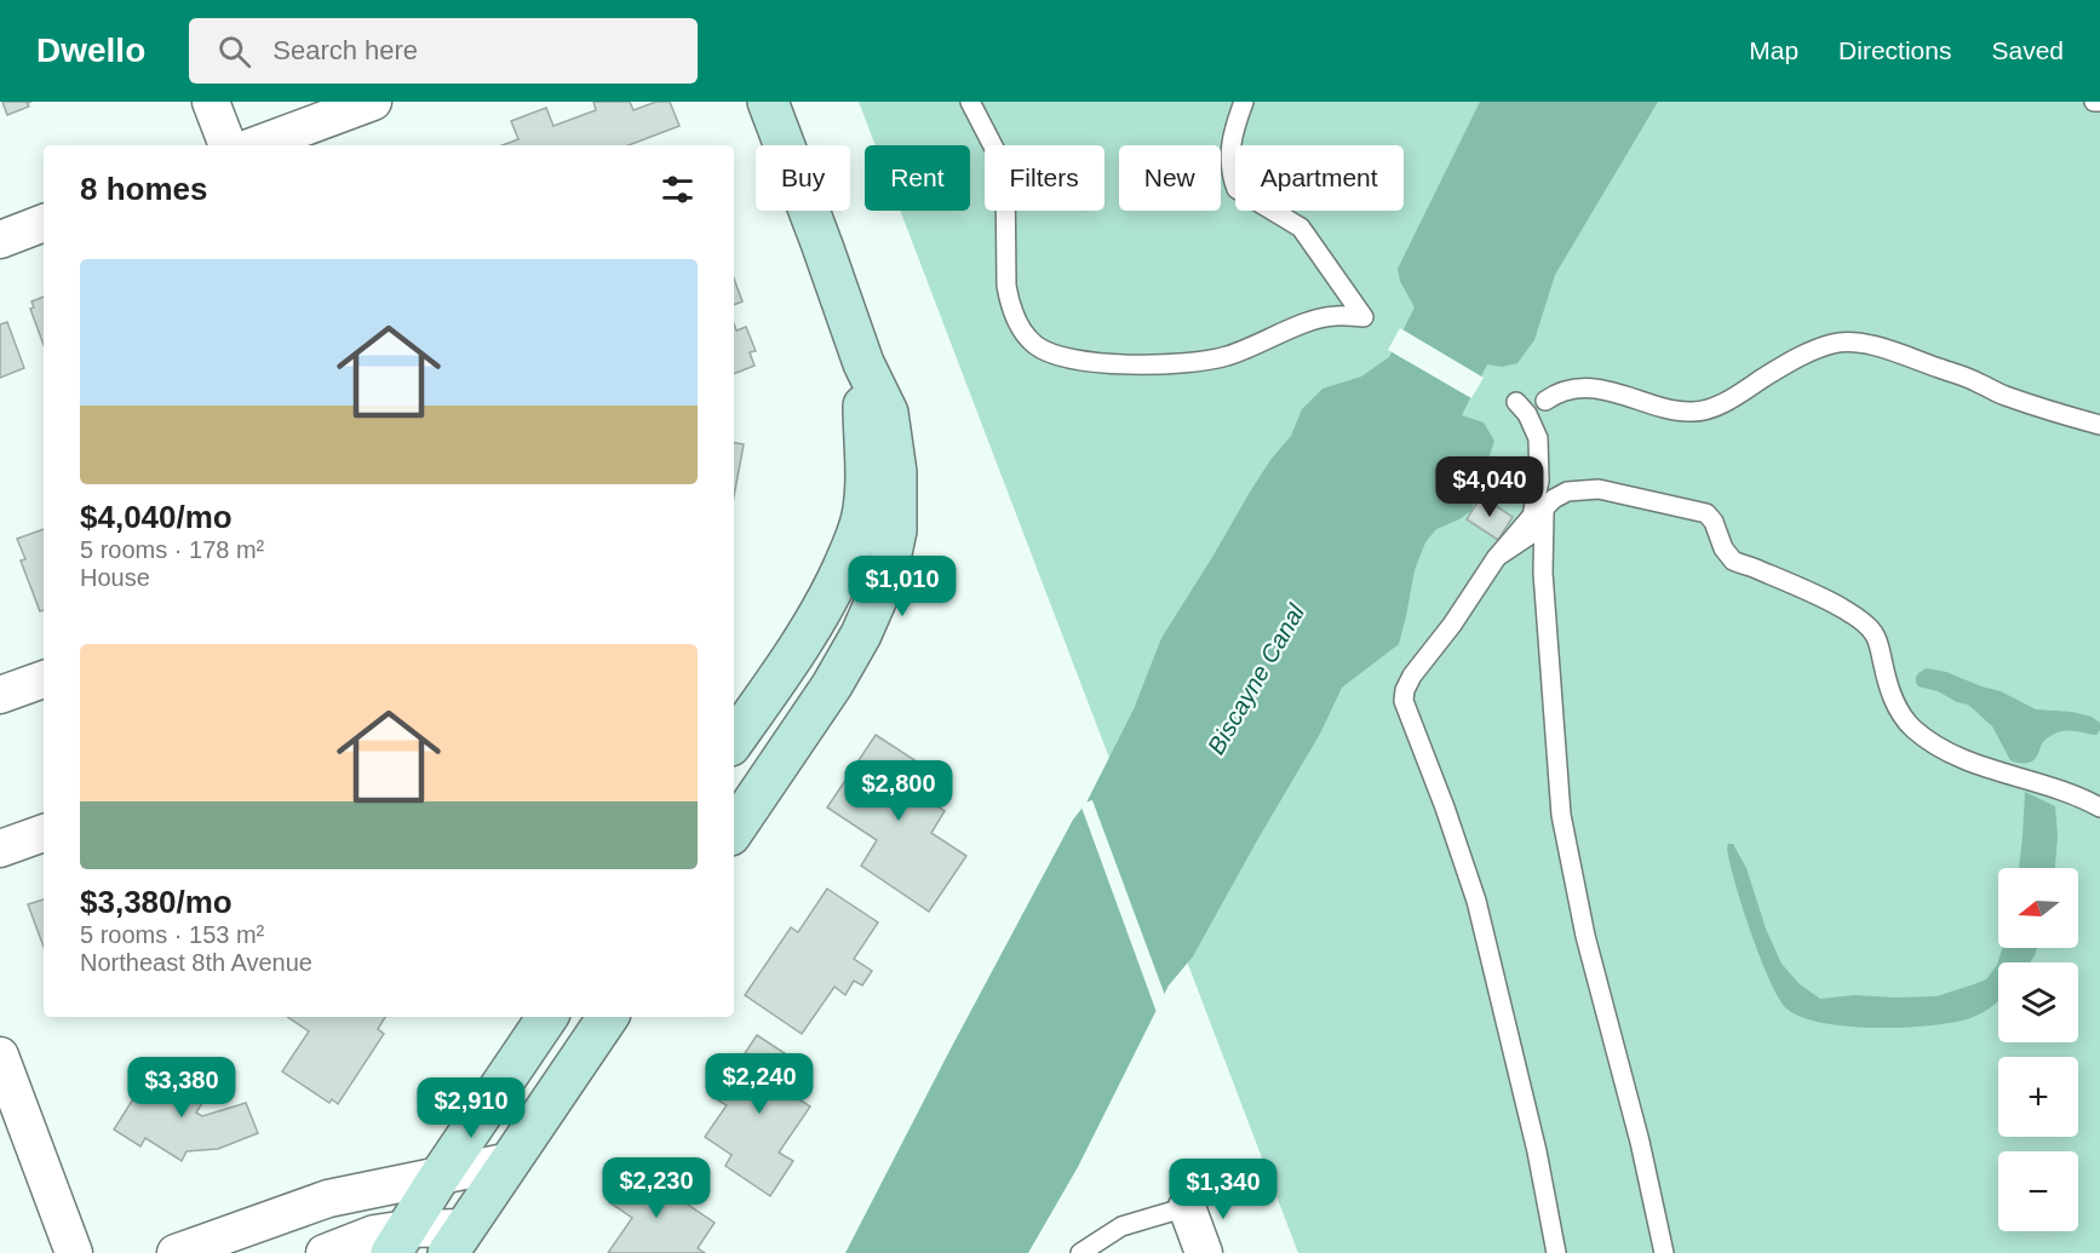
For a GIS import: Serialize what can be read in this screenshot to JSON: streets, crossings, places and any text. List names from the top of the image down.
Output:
{
  "water": ["Biscayne Canal"],
  "north": "left",
  "page": {
    "header": "Dwello",
    "search": "Search here",
    "nav": ["Map", "Directions", "Saved"],
    "chip": [
      "Buy",
      "Rent",
      "Filters",
      "New",
      "Apartment"
    ],
    "heading": "8 homes",
    "list": [
      {
        "name": "$4,040/mo",
        "note": "5 rooms · 178 m² · House"
      },
      {
        "name": "$3,380/mo",
        "note": "5 rooms · 153 m² · Northeast 8th Avenue"
      }
    ],
    "price": [
      "$4,040",
      "$1,010",
      "$2,800",
      "$2,240",
      "$3,380",
      "$2,910",
      "$2,230",
      "$1,340"
    ],
    "map_buttons": ["+", "−"]
  }
}
